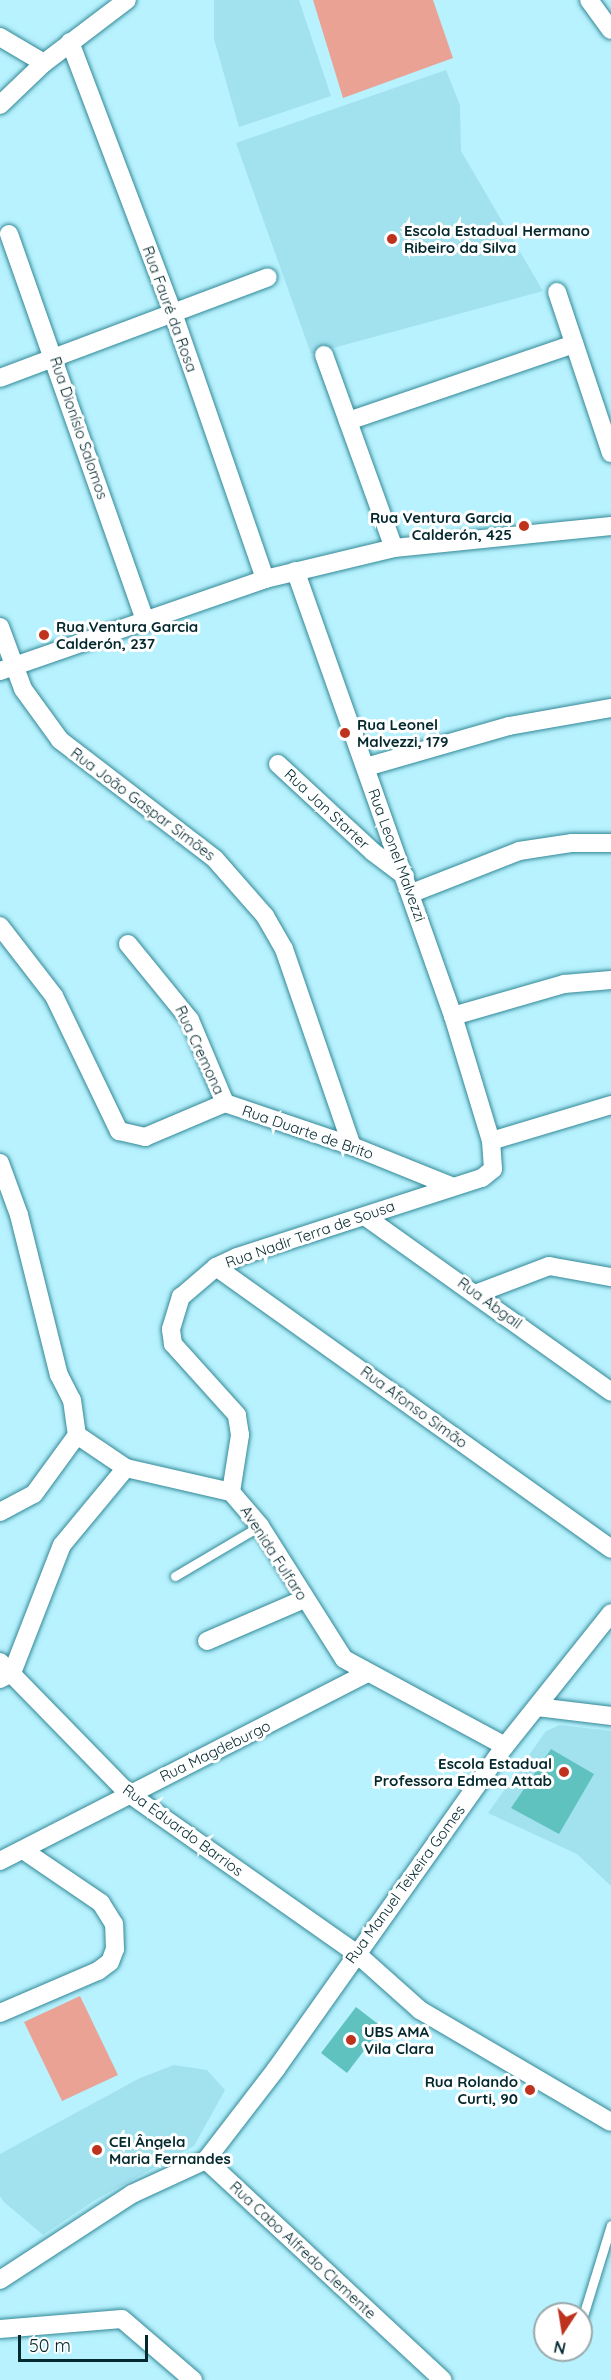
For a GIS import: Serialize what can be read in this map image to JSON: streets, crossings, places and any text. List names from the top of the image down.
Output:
{
  "streets": {
    "street": [
      "Rua Fauré da Rosa",
      "Rua Dionísio Salomos",
      "Rua João Gaspar Simões",
      "Rua Jan Starter",
      "Rua Leonel Malvezzi",
      "Rua Cremona",
      "Rua Duarte de Brito",
      "Rua Nadir Terra de Sousa",
      "Rua Abgail",
      "Rua Afonso Simão",
      "Avenida Fulfaro",
      "Rua Magdeburgo",
      "Rua Eduardo Barrios",
      "Rua Manuel Teixeira Gomes",
      "Rua Cabo Alfredo Clemente"
    ]
  },
  "crossings": [
    ["Rua João Gaspar Simões", "Rua Duarte de Brito"],
    ["Rua Jan Starter", "Rua Leonel Malvezzi"],
    ["Rua Leonel Malvezzi", "Rua Nadir Terra de Sousa"],
    ["Rua Cremona", "Rua Duarte de Brito"],
    ["Rua Duarte de Brito", "Rua Nadir Terra de Sousa"],
    ["Rua Nadir Terra de Sousa", "Rua Abgail"],
    ["Rua Nadir Terra de Sousa", "Rua Afonso Simão"],
    ["Rua Nadir Terra de Sousa", "Avenida Fulfaro"],
    ["Avenida Fulfaro", "Rua Magdeburgo"],
    ["Avenida Fulfaro", "Rua Manuel Teixeira Gomes"],
    ["Rua Magdeburgo", "Rua Eduardo Barrios"],
    ["Rua Eduardo Barrios", "Rua Manuel Teixeira Gomes"],
    ["Rua Manuel Teixeira Gomes", "Rua Cabo Alfredo Clemente"]
  ],
  "places": [
    "Escola Estadual Hermano Ribeiro da Silva",
    "Rua Ventura Garcia Calderón, 425",
    "Rua Ventura Garcia Calderón, 237",
    "Rua Leonel Malvezzi, 179",
    "Escola Estadual Professora Edmea Attab",
    "UBS AMA Vila Clara",
    "Rua Rolando Curti, 90",
    "CEI Ângela Maria Fernandes"
  ],
  "scale_bar": "50 m",
  "north": "bottom"
}
